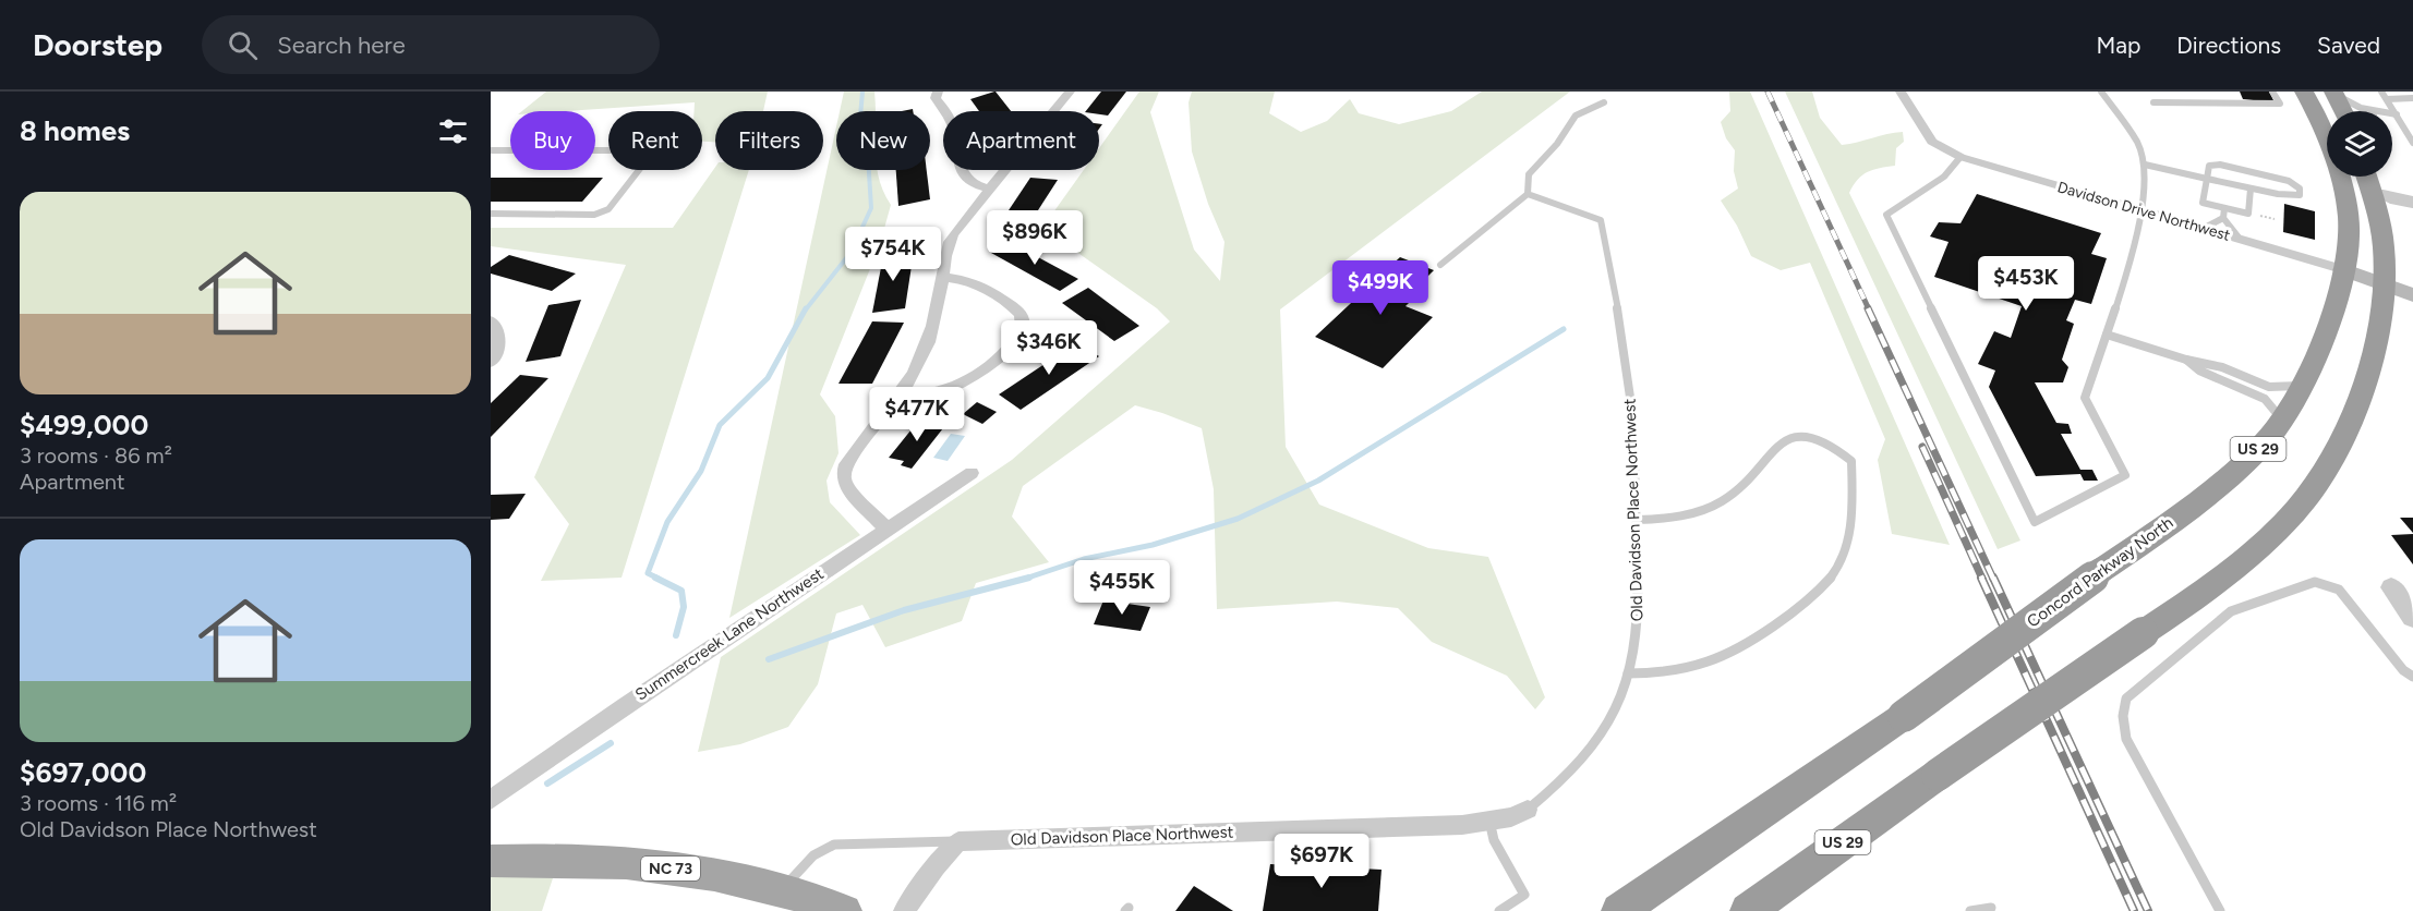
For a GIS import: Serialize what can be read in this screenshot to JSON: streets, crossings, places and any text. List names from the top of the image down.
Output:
{
  "streets": {
    "highway": ["US 29", "Concord Parkway North"],
    "main road": ["Davidson Drive Northwest", "NC 73"],
    "street": ["Old Davidson Place Northwest", "Summercreek Lane Northwest"]
  },
  "crossings": [
    ["Davidson Drive Northwest", "US 29"],
    ["Davidson Drive Northwest", "Concord Parkway North"]
  ],
  "page": {
    "header": "Doorstep",
    "search": "Search here",
    "nav": ["Map", "Directions", "Saved"],
    "heading": "8 homes",
    "chip": [
      "Buy",
      "Rent",
      "Filters",
      "New",
      "Apartment"
    ],
    "list": [
      {
        "name": "$499,000",
        "note": "3 rooms · 86 m² · Apartment"
      },
      {
        "name": "$697,000",
        "note": "3 rooms · 116 m² · Old Davidson Place Northwest"
      }
    ],
    "price": [
      "$896K",
      "$754K",
      "$453K",
      "$499K",
      "$346K",
      "$477K",
      "$455K",
      "$697K"
    ]
  }
}
